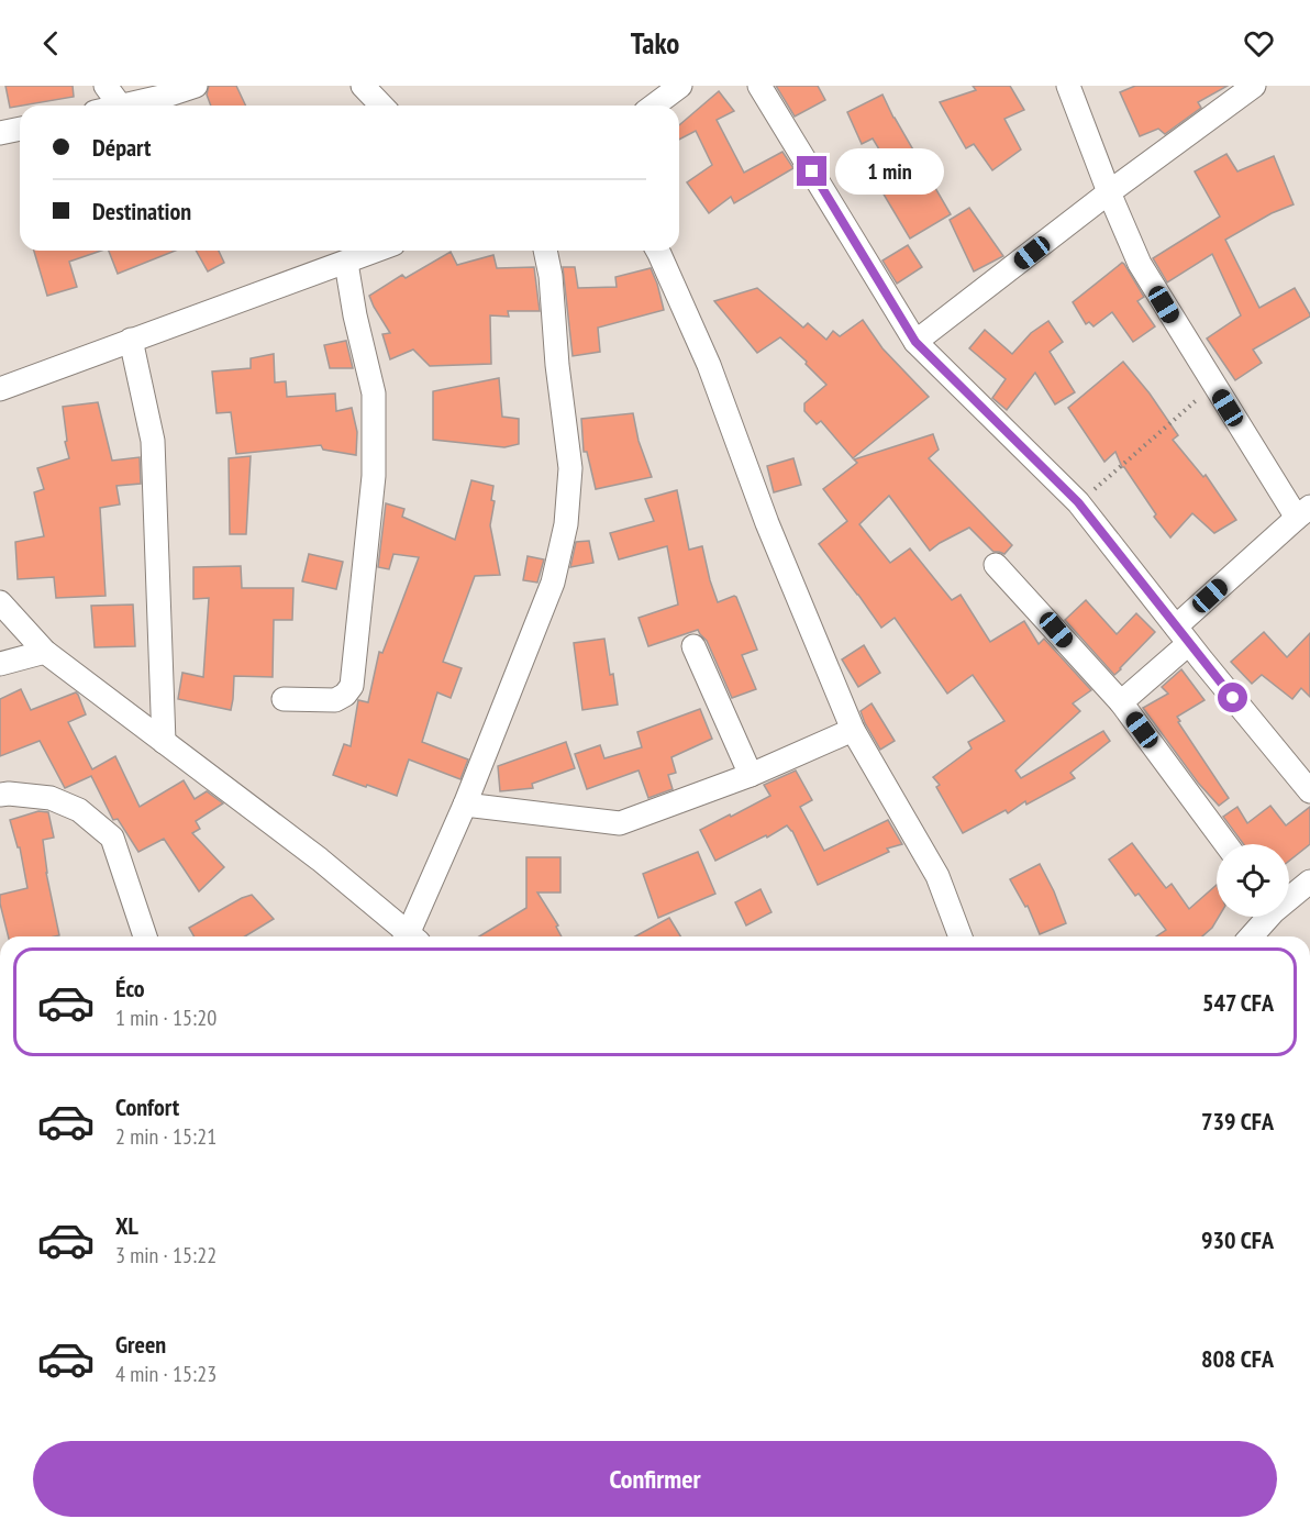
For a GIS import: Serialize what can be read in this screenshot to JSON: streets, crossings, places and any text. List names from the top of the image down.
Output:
{
  "page": {
    "header": "Tako",
    "banner": ["Départ", "Destination"],
    "bubble": "1 min",
    "list": [
      {
        "name": "Éco",
        "note": "1 min · 15:20",
        "value": "547 CFA"
      },
      {
        "name": "Confort",
        "note": "2 min · 15:21",
        "value": "739 CFA"
      },
      {
        "name": "XL",
        "note": "3 min · 15:22",
        "value": "930 CFA"
      },
      {
        "name": "Green",
        "note": "4 min · 15:23",
        "value": "808 CFA"
      }
    ],
    "buttons": "Confirmer"
  }
}
